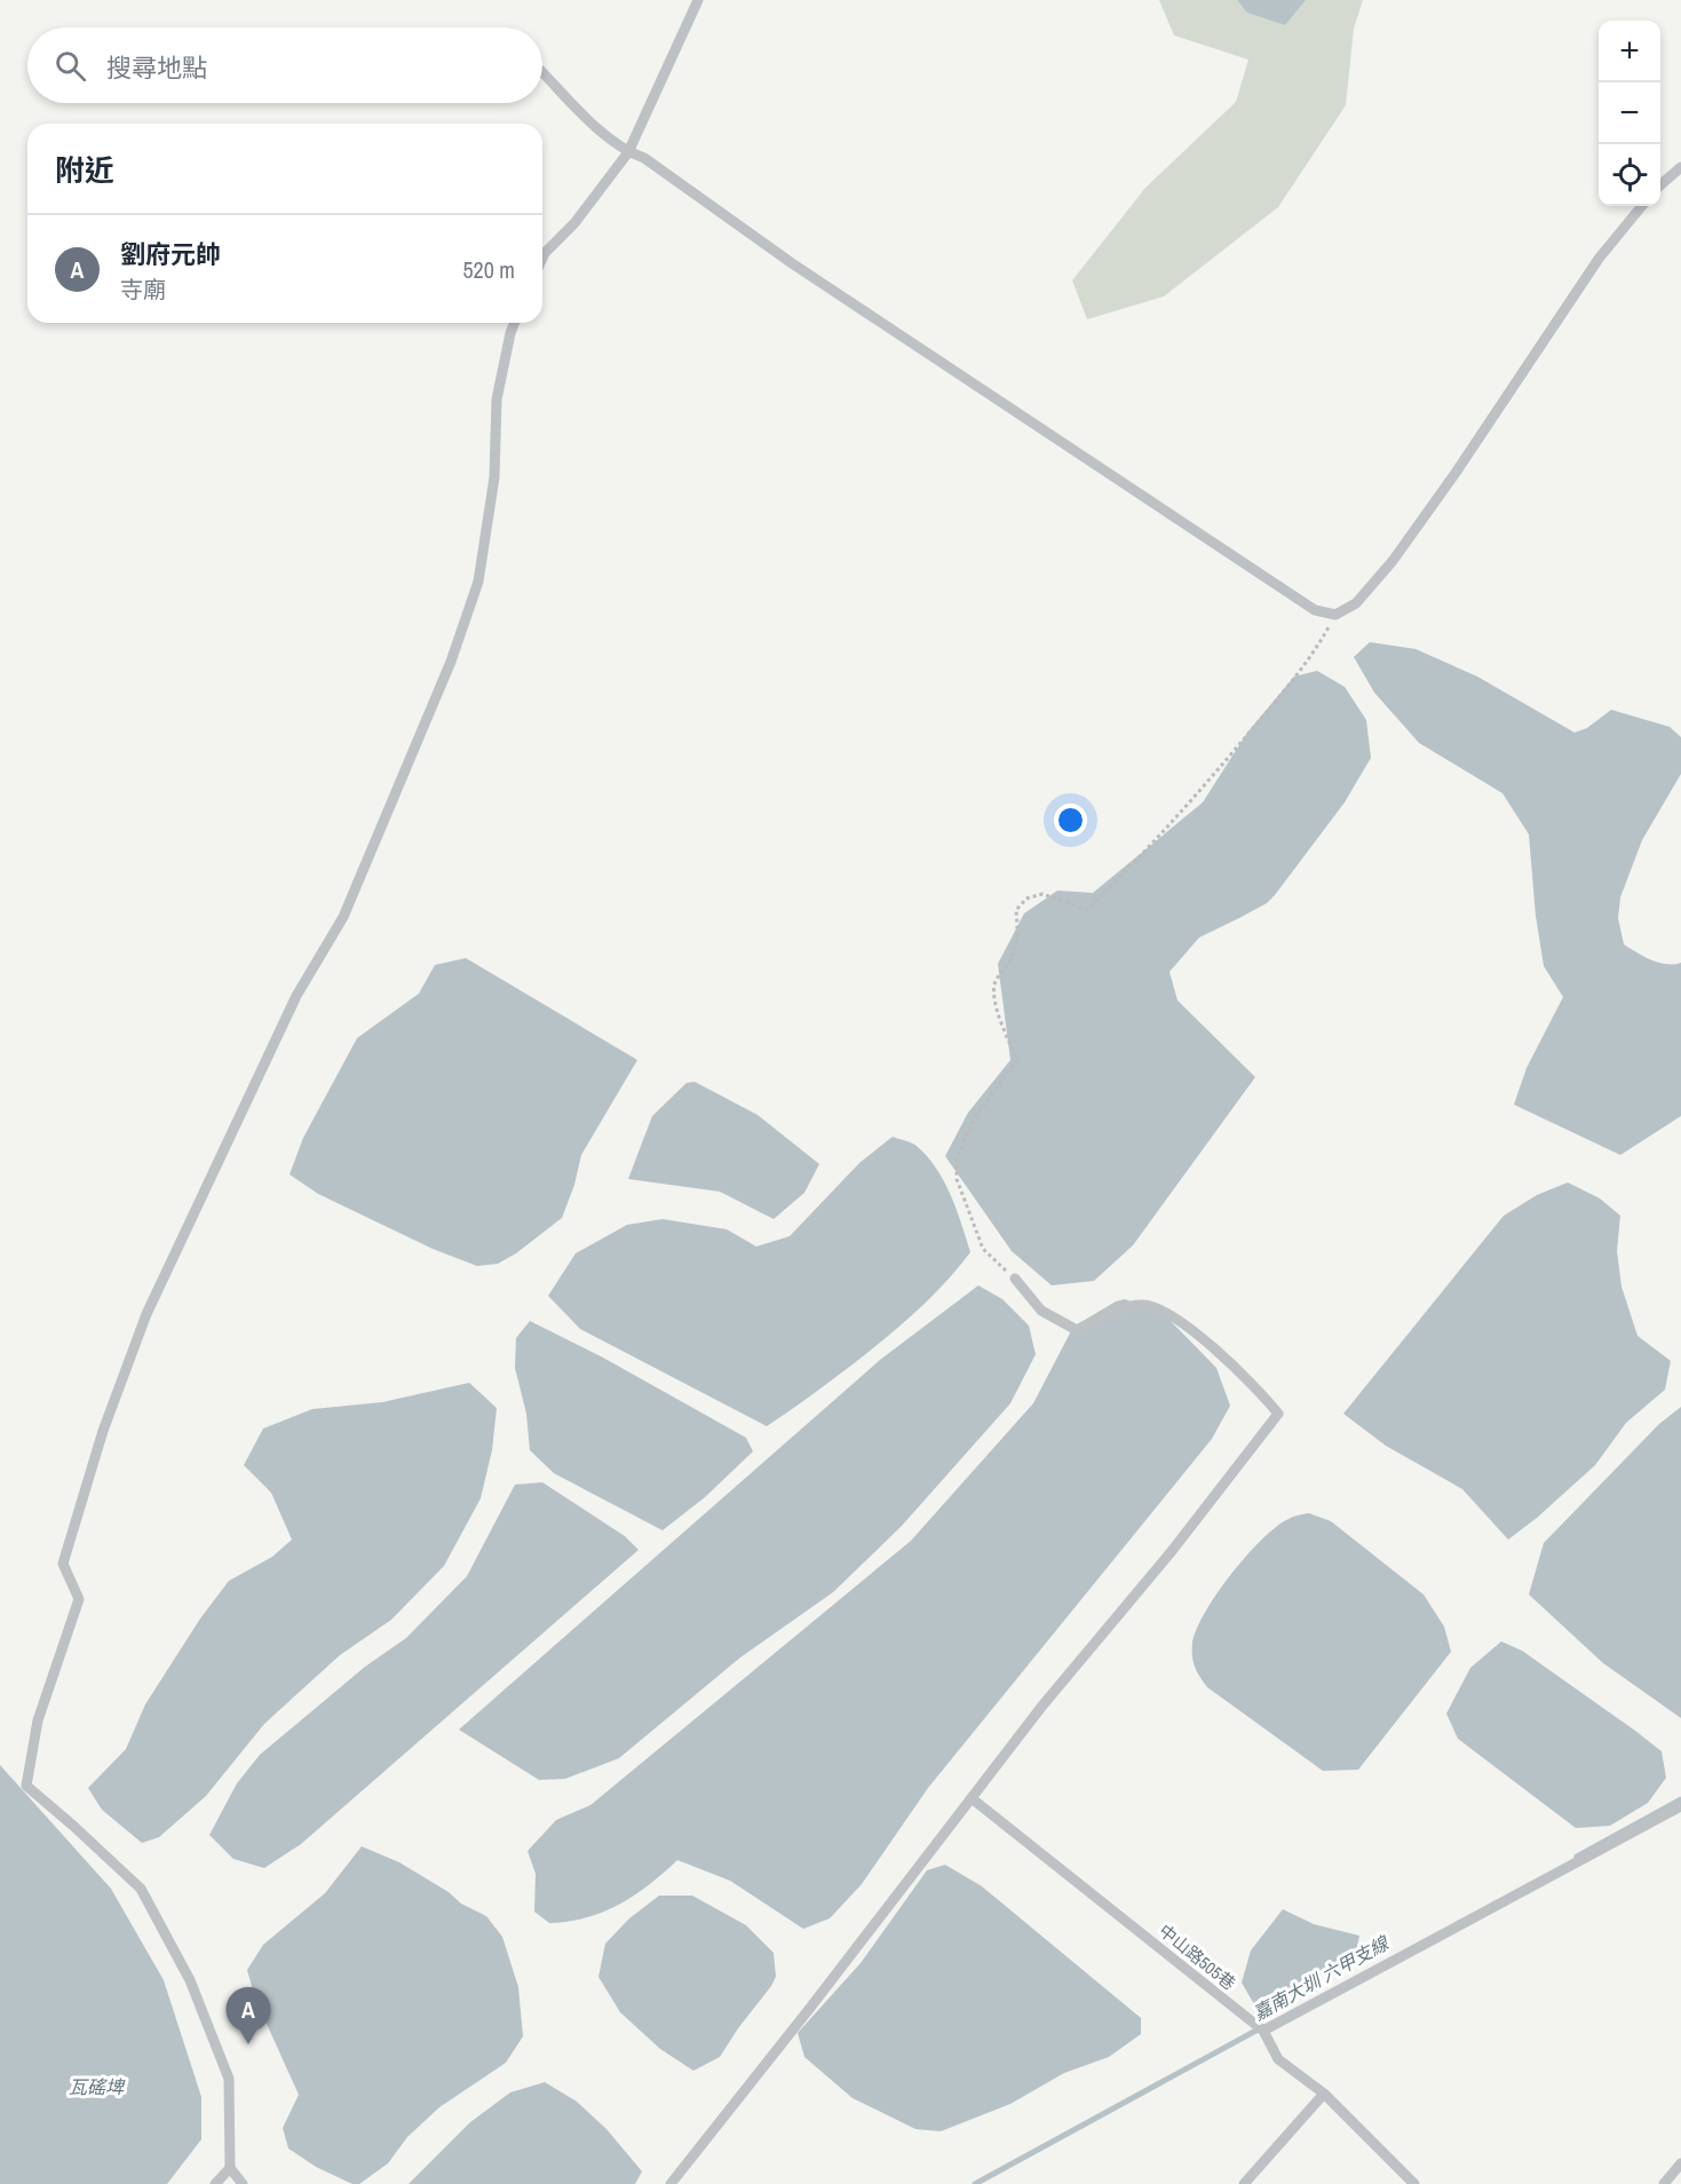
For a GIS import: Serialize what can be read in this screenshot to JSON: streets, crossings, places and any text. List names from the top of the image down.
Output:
{
  "streets": {
    "lane": ["中山路505巷"]
  },
  "water": ["嘉南大圳 六甲支線", "瓦磘埤"],
  "page": {
    "map_buttons": ["+", "−"],
    "search": "搜尋地點",
    "heading": "附近",
    "list": [
      {
        "mark": "A",
        "name": "劉府元帥",
        "note": "寺廟",
        "value": "520 m"
      }
    ],
    "pins": "A"
  }
}
